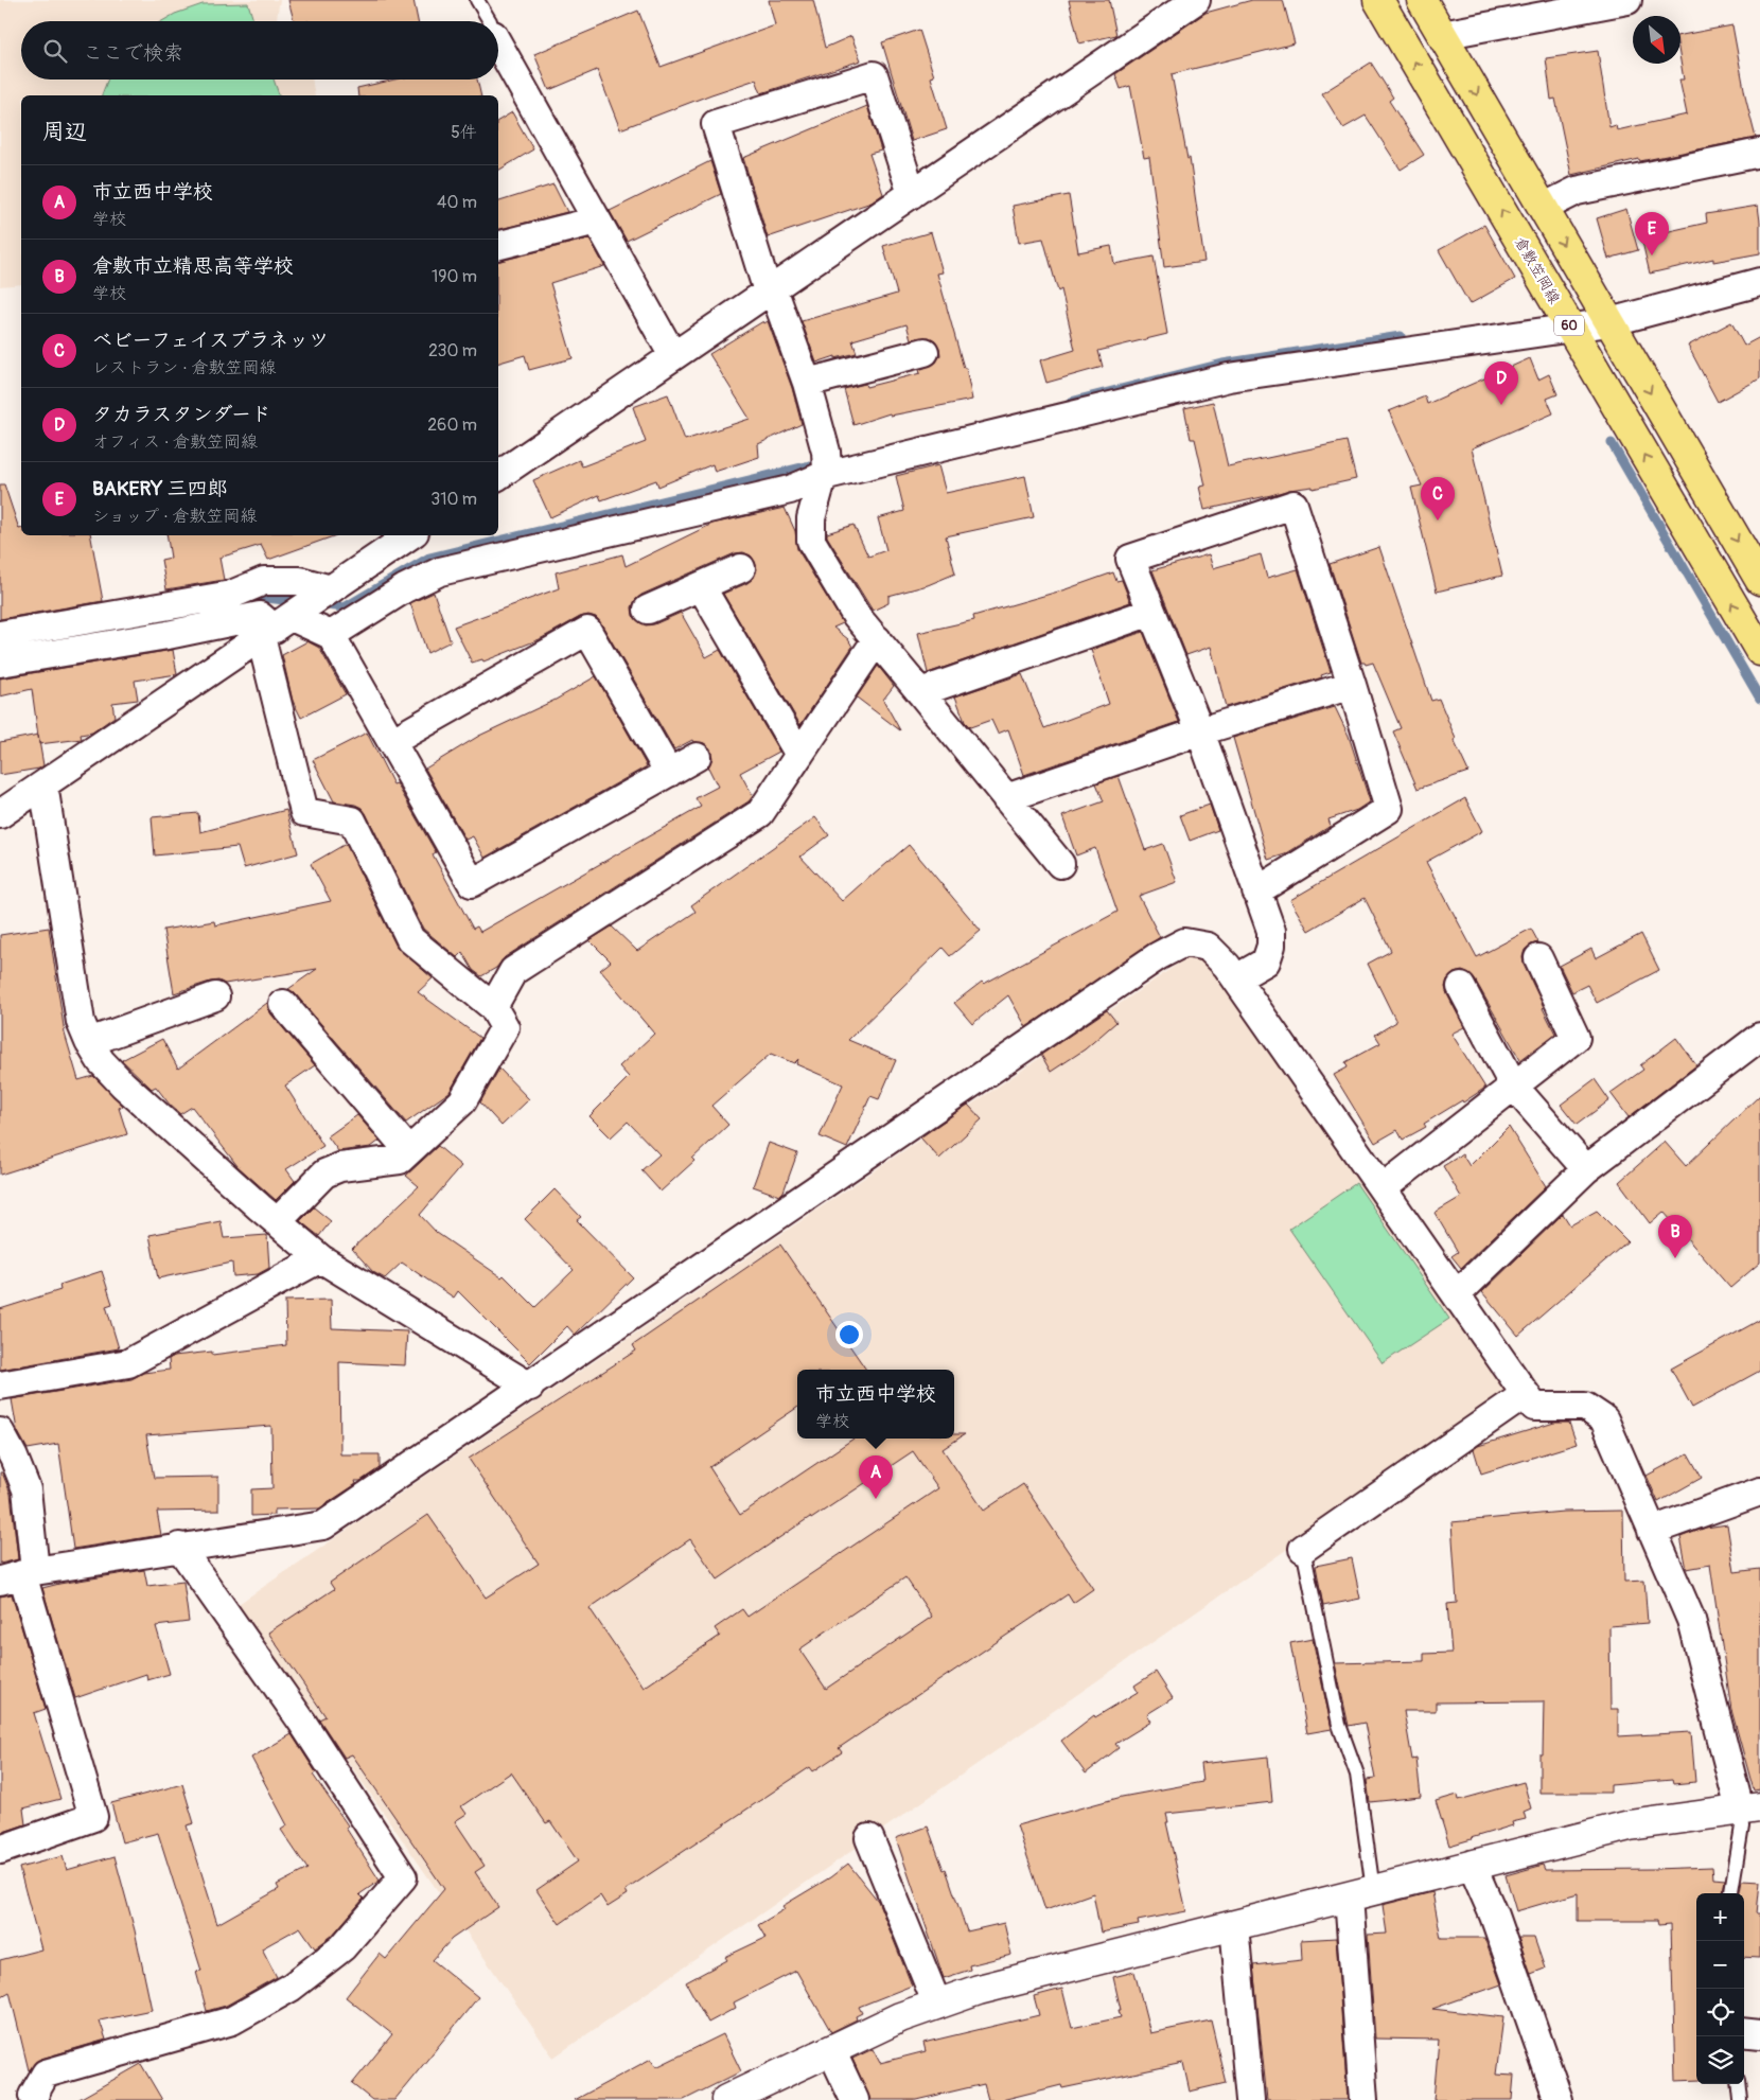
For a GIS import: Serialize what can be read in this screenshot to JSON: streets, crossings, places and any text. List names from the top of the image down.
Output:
{
  "streets": {
    "main road": ["倉敷笠岡線", "60"]
  },
  "north": "bottom right",
  "page": {
    "search": "ここで検索",
    "heading": ["周辺", "5件"],
    "list": [
      {
        "mark": "A",
        "name": "市立西中学校",
        "note": "学校",
        "value": "40 m"
      },
      {
        "mark": "B",
        "name": "倉敷市立精思高等学校",
        "note": "学校",
        "value": "190 m"
      },
      {
        "mark": "C",
        "name": "ベビーフェイスプラネッツ",
        "note": "レストラン · 倉敷笠岡線",
        "value": "230 m"
      },
      {
        "mark": "D",
        "name": "タカラスタンダード",
        "note": "オフィス · 倉敷笠岡線",
        "value": "260 m"
      },
      {
        "mark": "E",
        "name": "BAKERY 三四郎",
        "note": "ショップ · 倉敷笠岡線",
        "value": "310 m"
      }
    ],
    "pins": [
      "E",
      "D",
      "C",
      "B",
      "A"
    ],
    "popup": ["市立西中学校", "学校"],
    "map_buttons": ["+", "−"]
  }
}
